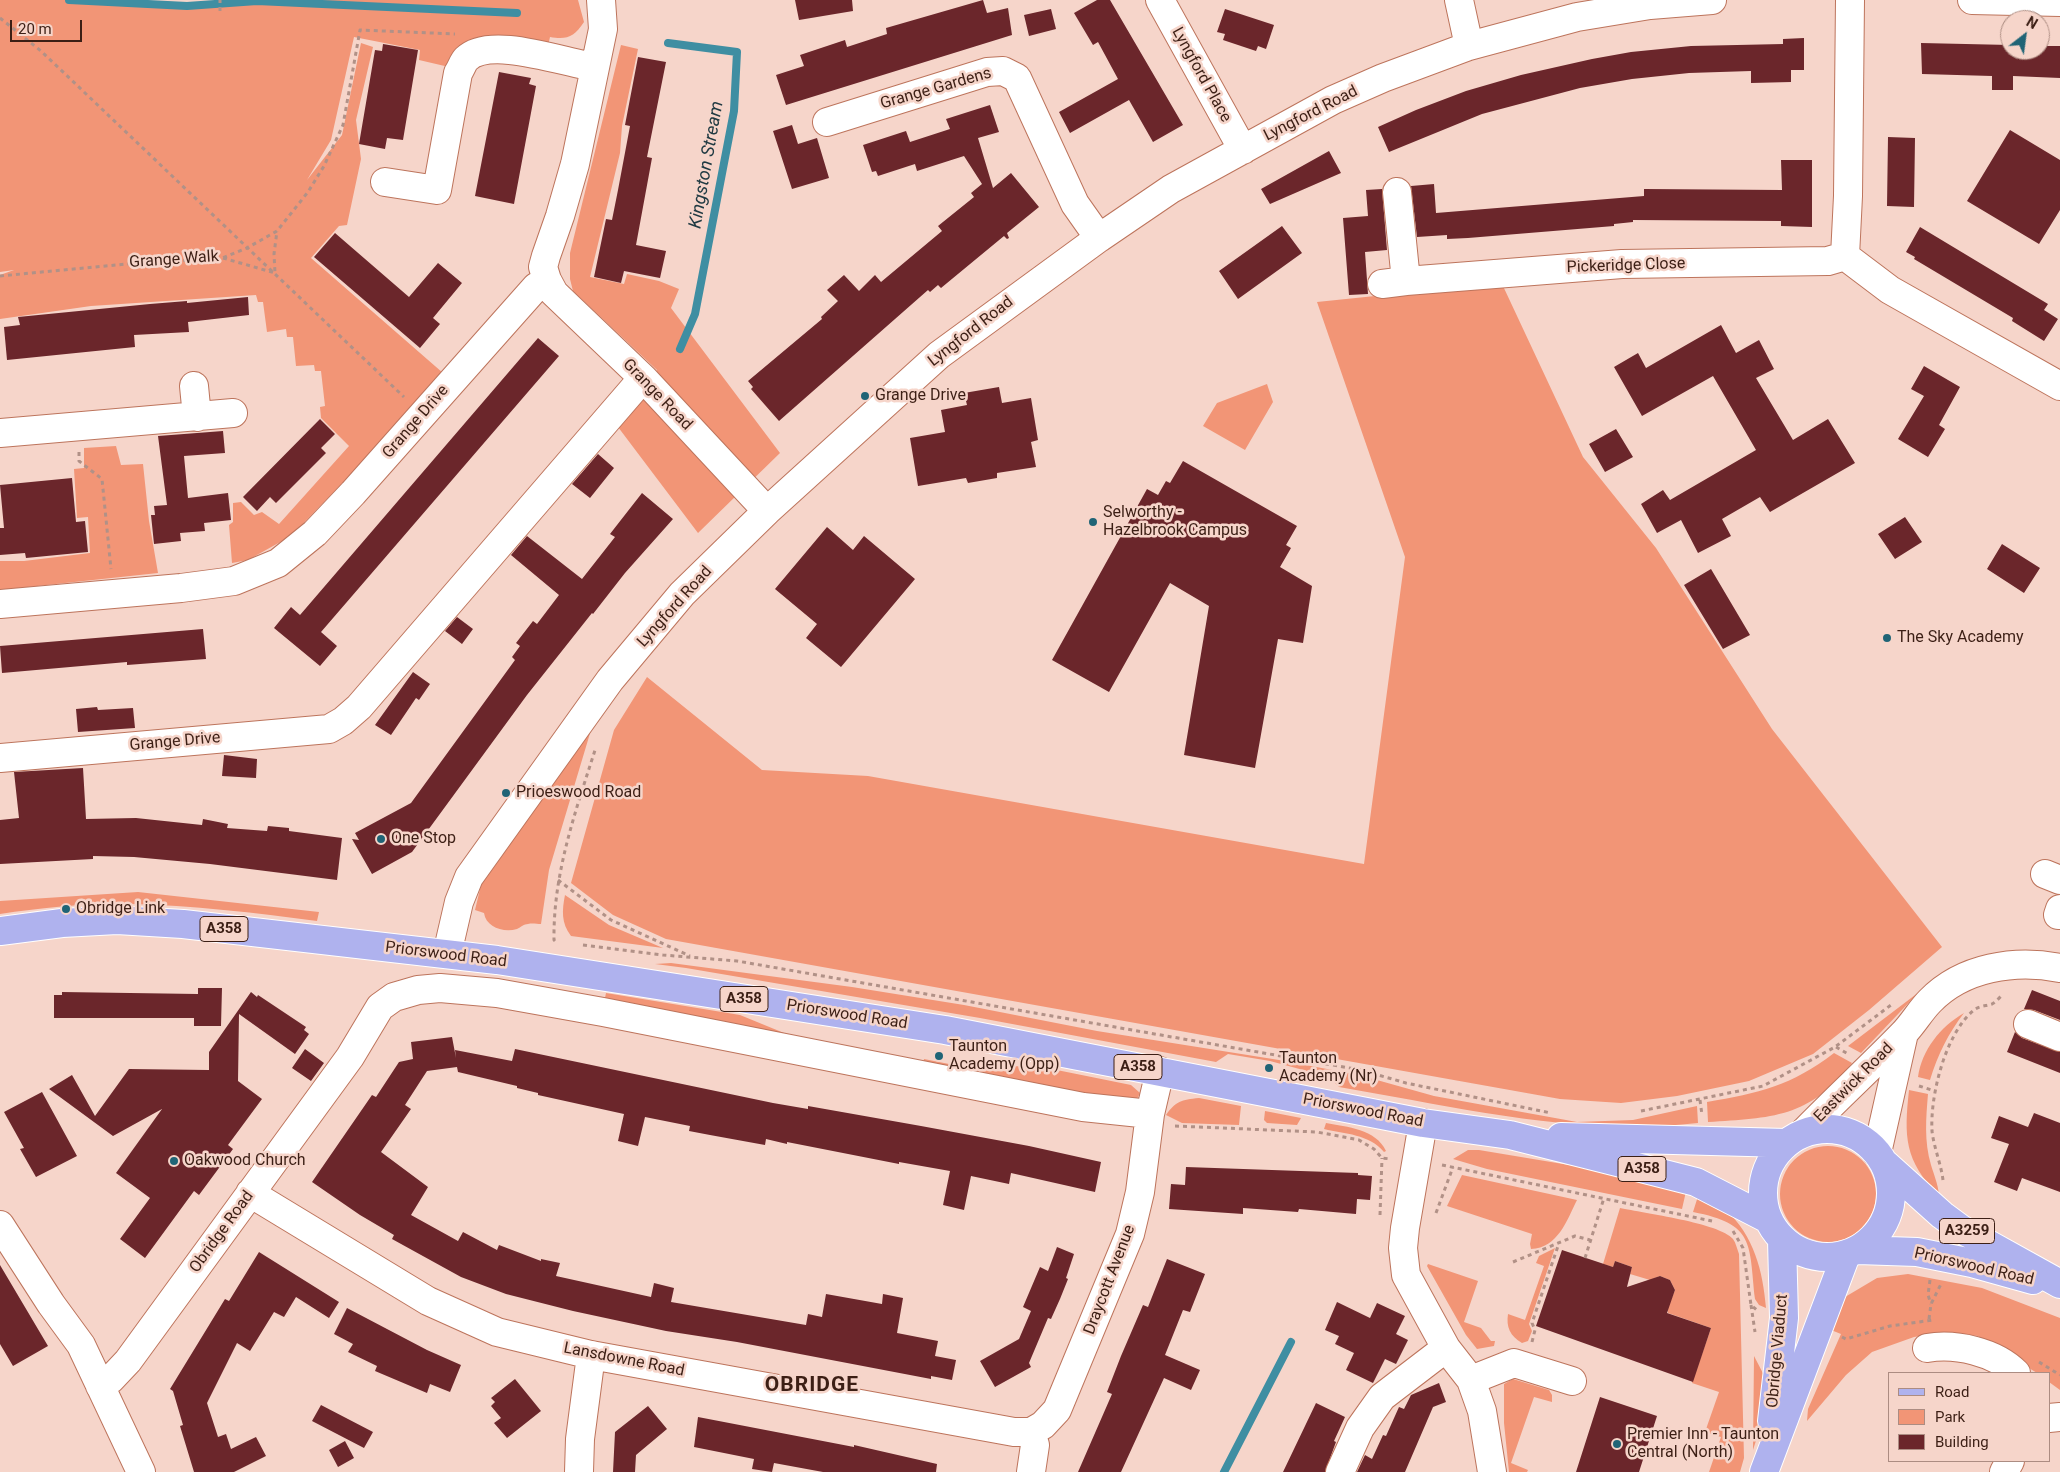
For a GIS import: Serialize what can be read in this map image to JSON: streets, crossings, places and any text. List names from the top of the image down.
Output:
{
  "streets": {
    "main road": [
      "A358",
      "Priorswood Road",
      "A3259",
      "Obridge Viaduct"
    ],
    "street": [
      "Lyngford Place",
      "Grange Gardens",
      "Lyngford Road",
      "Pickeridge Close",
      "Grange Road",
      "Grange Drive",
      "Eastwick Road",
      "Obridge Road",
      "Draycott Avenue",
      "Lansdowne Road"
    ],
    "path": ["Grange Walk"]
  },
  "crossings": [
    ["Lyngford Place", "Lyngford Road"],
    ["Grange Gardens", "Lyngford Road"],
    ["Lyngford Road", "Grange Road"],
    ["Lyngford Road", "Priorswood Road"],
    ["Grange Road", "Grange Drive"],
    ["Priorswood Road", "Eastwick Road"],
    ["Priorswood Road", "Obridge Road"],
    ["Priorswood Road", "Draycott Avenue"],
    ["Priorswood Road", "Obridge Viaduct"],
    ["Eastwick Road", "Obridge Viaduct"],
    ["Obridge Road", "Lansdowne Road"],
    ["Draycott Avenue", "Lansdowne Road"]
  ],
  "districts": ["OBRIDGE"],
  "water": ["Kingston Stream"],
  "places": [
    "Grange Drive",
    "Selworthy - Hazelbrook Campus",
    "The Sky Academy",
    "Prioeswood Road",
    "One Stop",
    "Obridge Link",
    "Taunton Academy (Opp)",
    "Taunton Academy (Nr)",
    "Oakwood Church",
    "Premier Inn - Taunton Central (North)"
  ],
  "legend": ["Road", "Park", "Building"],
  "scale_bar": "20 m",
  "north": "top right"
}
